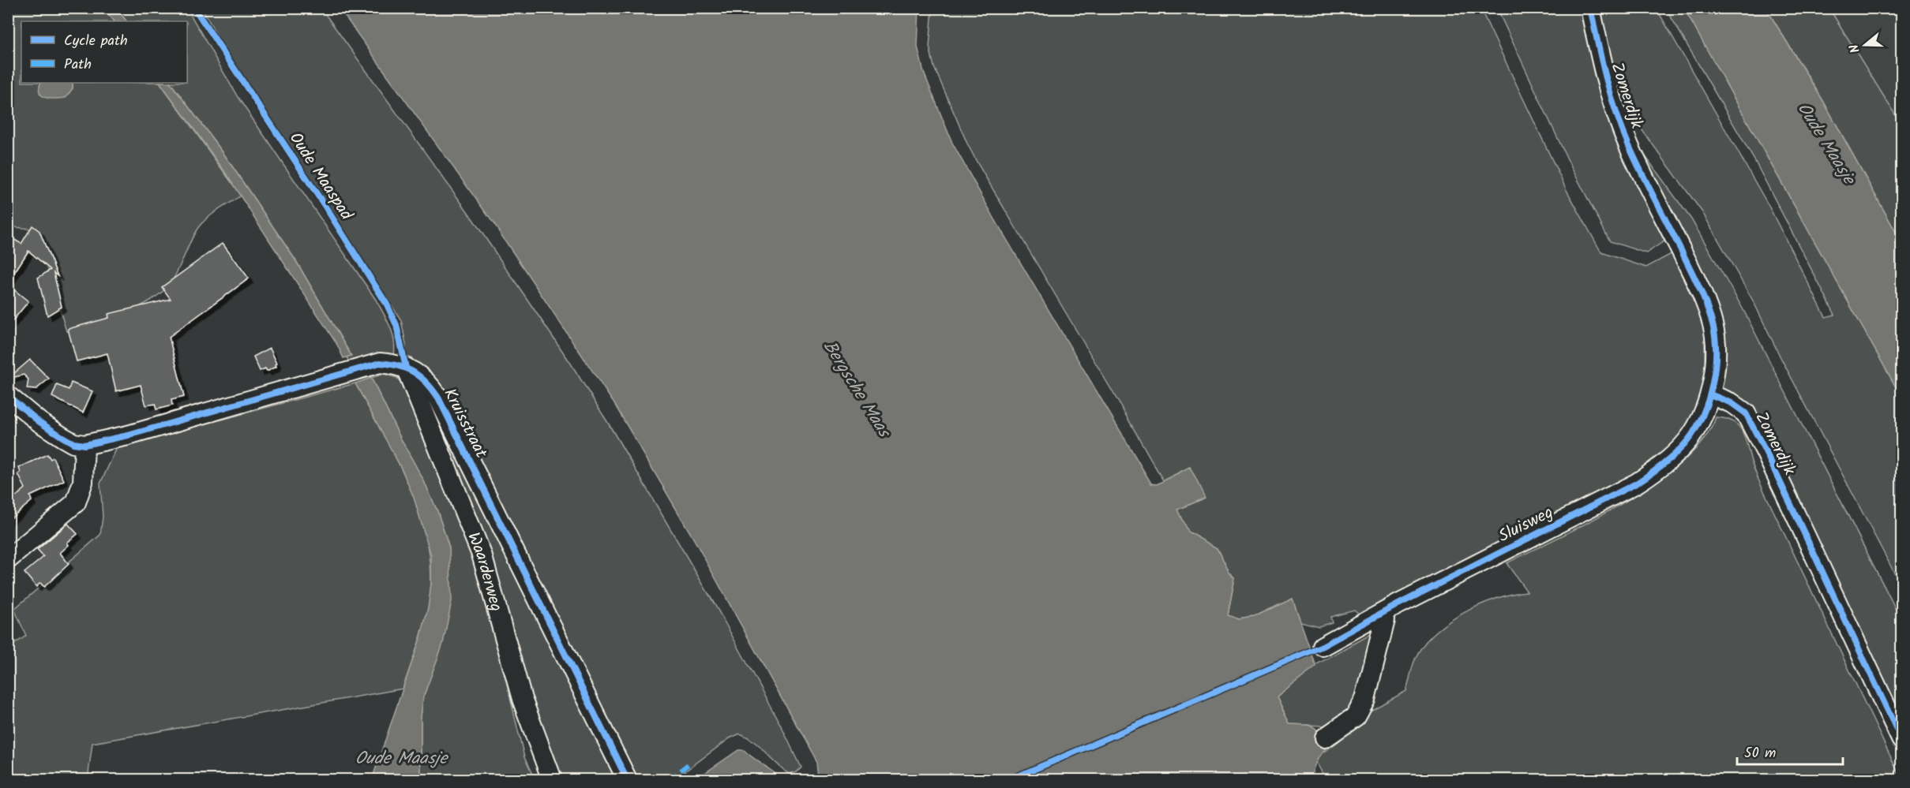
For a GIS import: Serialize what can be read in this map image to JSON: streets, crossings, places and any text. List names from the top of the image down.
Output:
{
  "streets": {
    "street": [
      "Zomerdijk",
      "Kruisstraat",
      "Sluisweg",
      "Waarderweg"
    ],
    "cycle path": ["Oude Maaspad"]
  },
  "crossings": [
    ["Zomerdijk", "Sluisweg"],
    ["Kruisstraat", "Waarderweg"]
  ],
  "water": ["Oude Maasje", "Bergsche Maas"],
  "legend": ["Cycle path", "Path"],
  "scale_bar": "50 m",
  "north": "left"
}
